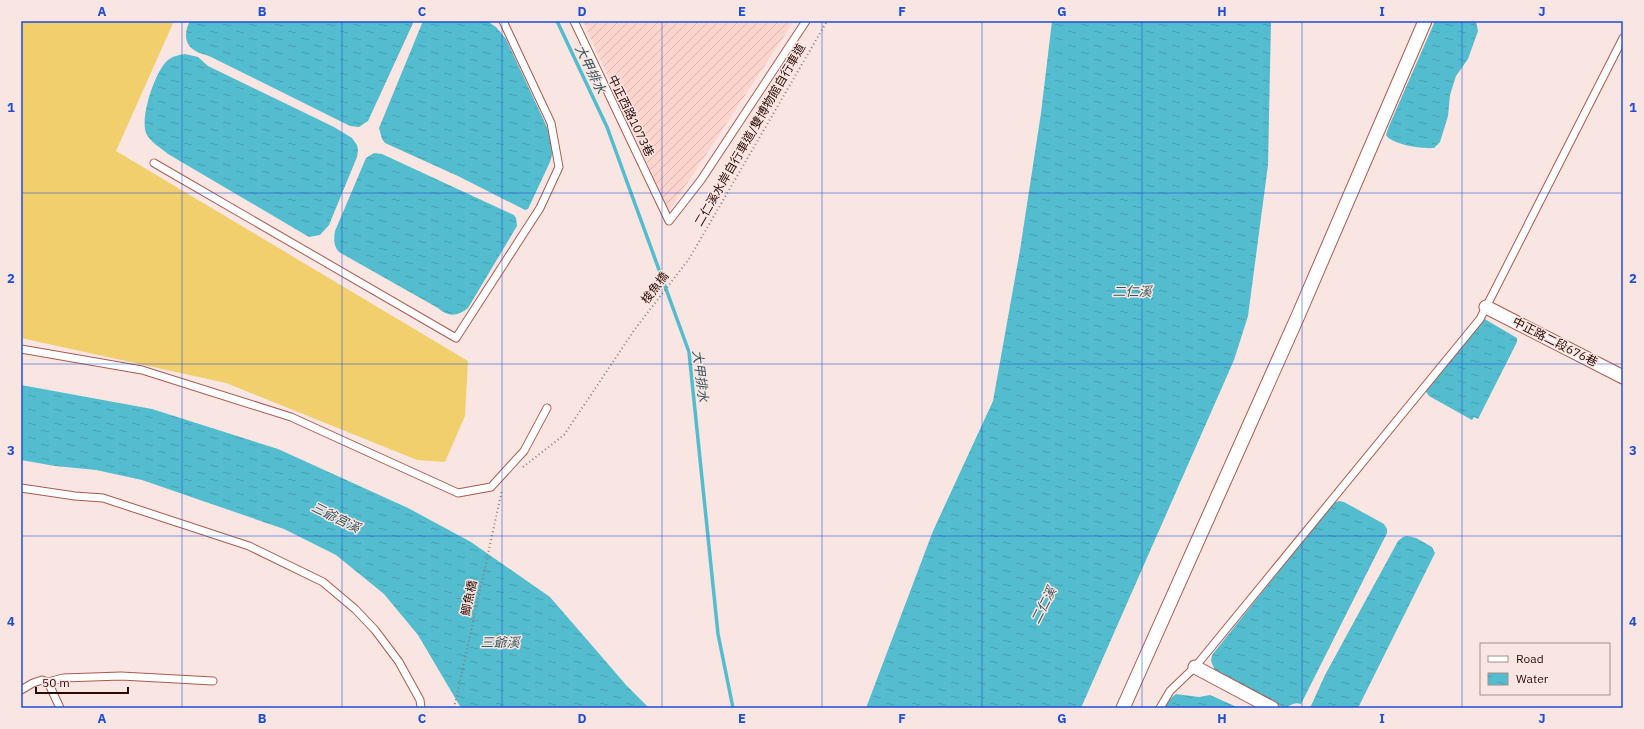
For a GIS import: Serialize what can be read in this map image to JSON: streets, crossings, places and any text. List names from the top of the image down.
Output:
{
  "streets": {
    "street": ["中正路二段676巷"],
    "lane": ["中正西路1073巷"],
    "path": ["二仁溪水岸自行車道/雙博物館自行車道", "梭魚橋", "鯽魚橋"]
  },
  "crossings": [
    ["二仁溪水岸自行車道/雙博物館自行車道", "梭魚橋"]
  ],
  "water": [
    "大甲排水",
    "二仁溪",
    "三爺宮溪",
    "三爺溪"
  ],
  "legend": ["Road", "Water"],
  "scale_bar": "50 m",
  "grid": {
    "columns": [
      "A",
      "B",
      "C",
      "D",
      "E",
      "F",
      "G",
      "H",
      "I",
      "J"
    ],
    "rows": [
      "1",
      "2",
      "3",
      "4"
    ]
  }
}
